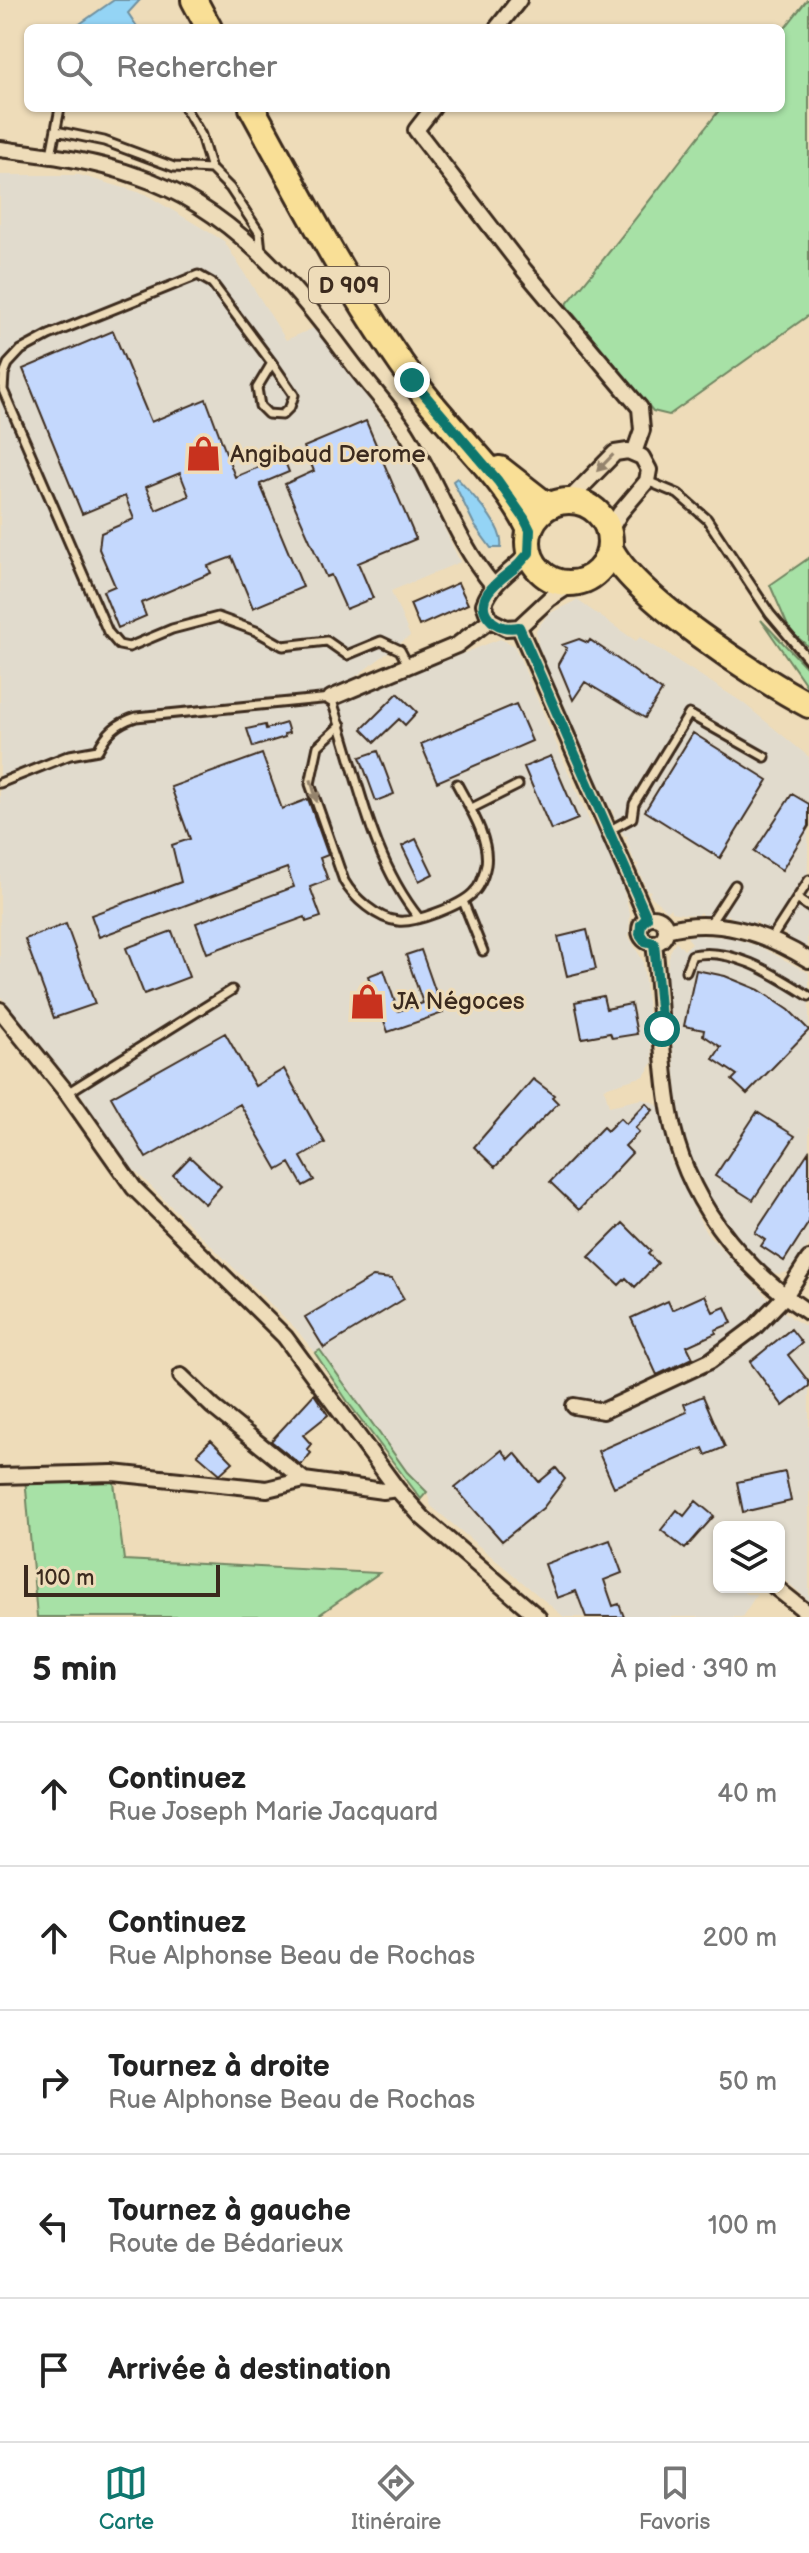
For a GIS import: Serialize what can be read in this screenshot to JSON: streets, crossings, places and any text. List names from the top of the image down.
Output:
{
  "streets": {
    "main road": ["D 909"]
  },
  "places": {
    "shop": ["Angibaud Derome", "JA Négoces"]
  },
  "scale_bar": "100 m",
  "page": {
    "search": "Rechercher",
    "scale": "100 m",
    "heading": ["5 min", "À pied · 390 m"],
    "list": [
      ["Continuez", "Rue Joseph Marie Jacquard", "40 m"],
      ["Continuez", "Rue Alphonse Beau de Rochas", "200 m"],
      ["Tournez à droite", "Rue Alphonse Beau de Rochas", "50 m"],
      ["Tournez à gauche", "Route de Bédarieux", "100 m"],
      "Arrivée à destination"
    ],
    "nav": ["Carte", "Itinéraire", "Favoris"]
  }
}
